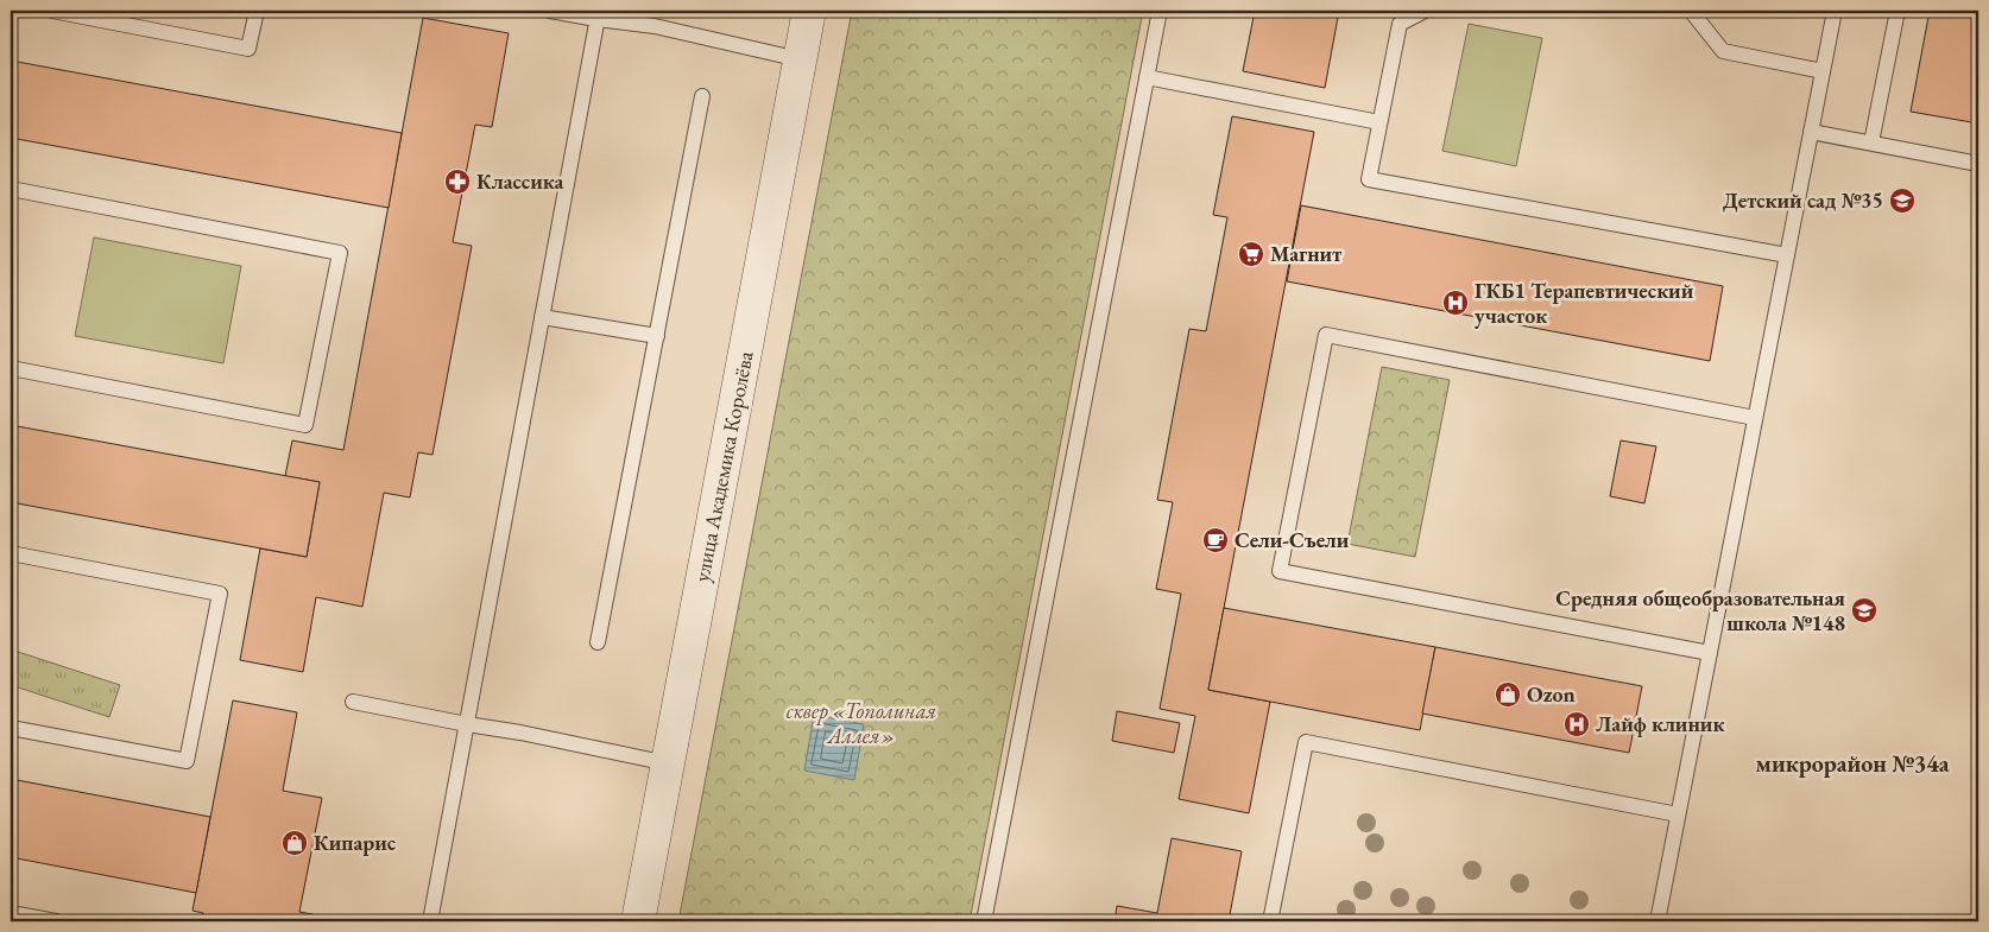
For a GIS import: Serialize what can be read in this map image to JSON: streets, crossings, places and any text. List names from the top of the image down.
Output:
{
  "streets": {
    "street": ["улица Академика Королёва"]
  },
  "districts": ["микрорайон №34а"],
  "parks": ["сквер «Тополиная Аллея»"],
  "places": {
    "pharmacy": ["Классика"],
    "school or university": ["Детский сад №35", "Средняя общеобразовательная школа №148"],
    "supermarket": ["Магнит"],
    "hospital": ["ГКБ1 Терапевтический участок", "Лайф клиник"],
    "cafe": ["Сели-Съели"],
    "shop": ["Ozon", "Кипарис"]
  }
}
